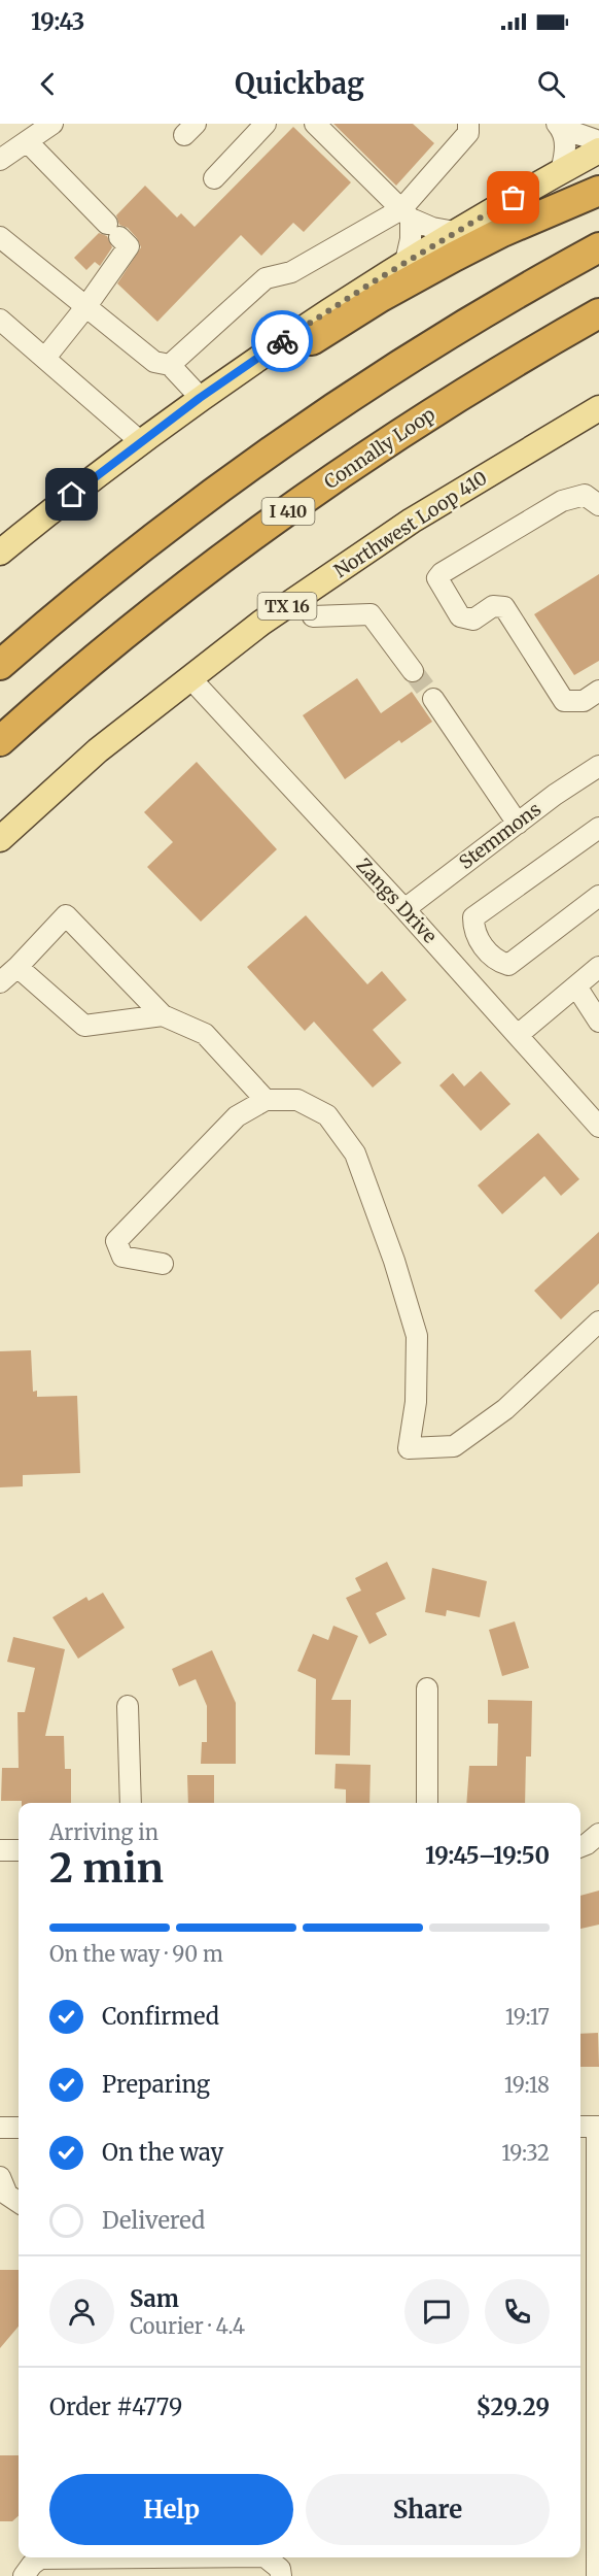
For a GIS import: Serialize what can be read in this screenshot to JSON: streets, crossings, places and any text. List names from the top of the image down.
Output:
{
  "streets": {
    "highway": ["Connally Loop", "I 410"],
    "main road": ["Northwest Loop 410", "TX 16"],
    "street": ["Stemmons", "Zangs Drive"]
  },
  "crossings": [
    ["Northwest Loop 410", "Zangs Drive"],
    ["Stemmons", "Zangs Drive"]
  ],
  "page": {
    "status": "19:43",
    "header": "Quickbag",
    "heading": ["2 min", "Arriving in", "19:45–19:50"],
    "panel": [
      "Sam",
      "Courier · 4.4",
      "Order #4779",
      "$29.29"
    ],
    "bar": "On the way · 90 m",
    "list": [
      ["Confirmed", "19:17"],
      ["Preparing", "19:18"],
      ["On the way", "19:32"],
      "Delivered"
    ],
    "buttons": ["Help", "Share"]
  }
}
